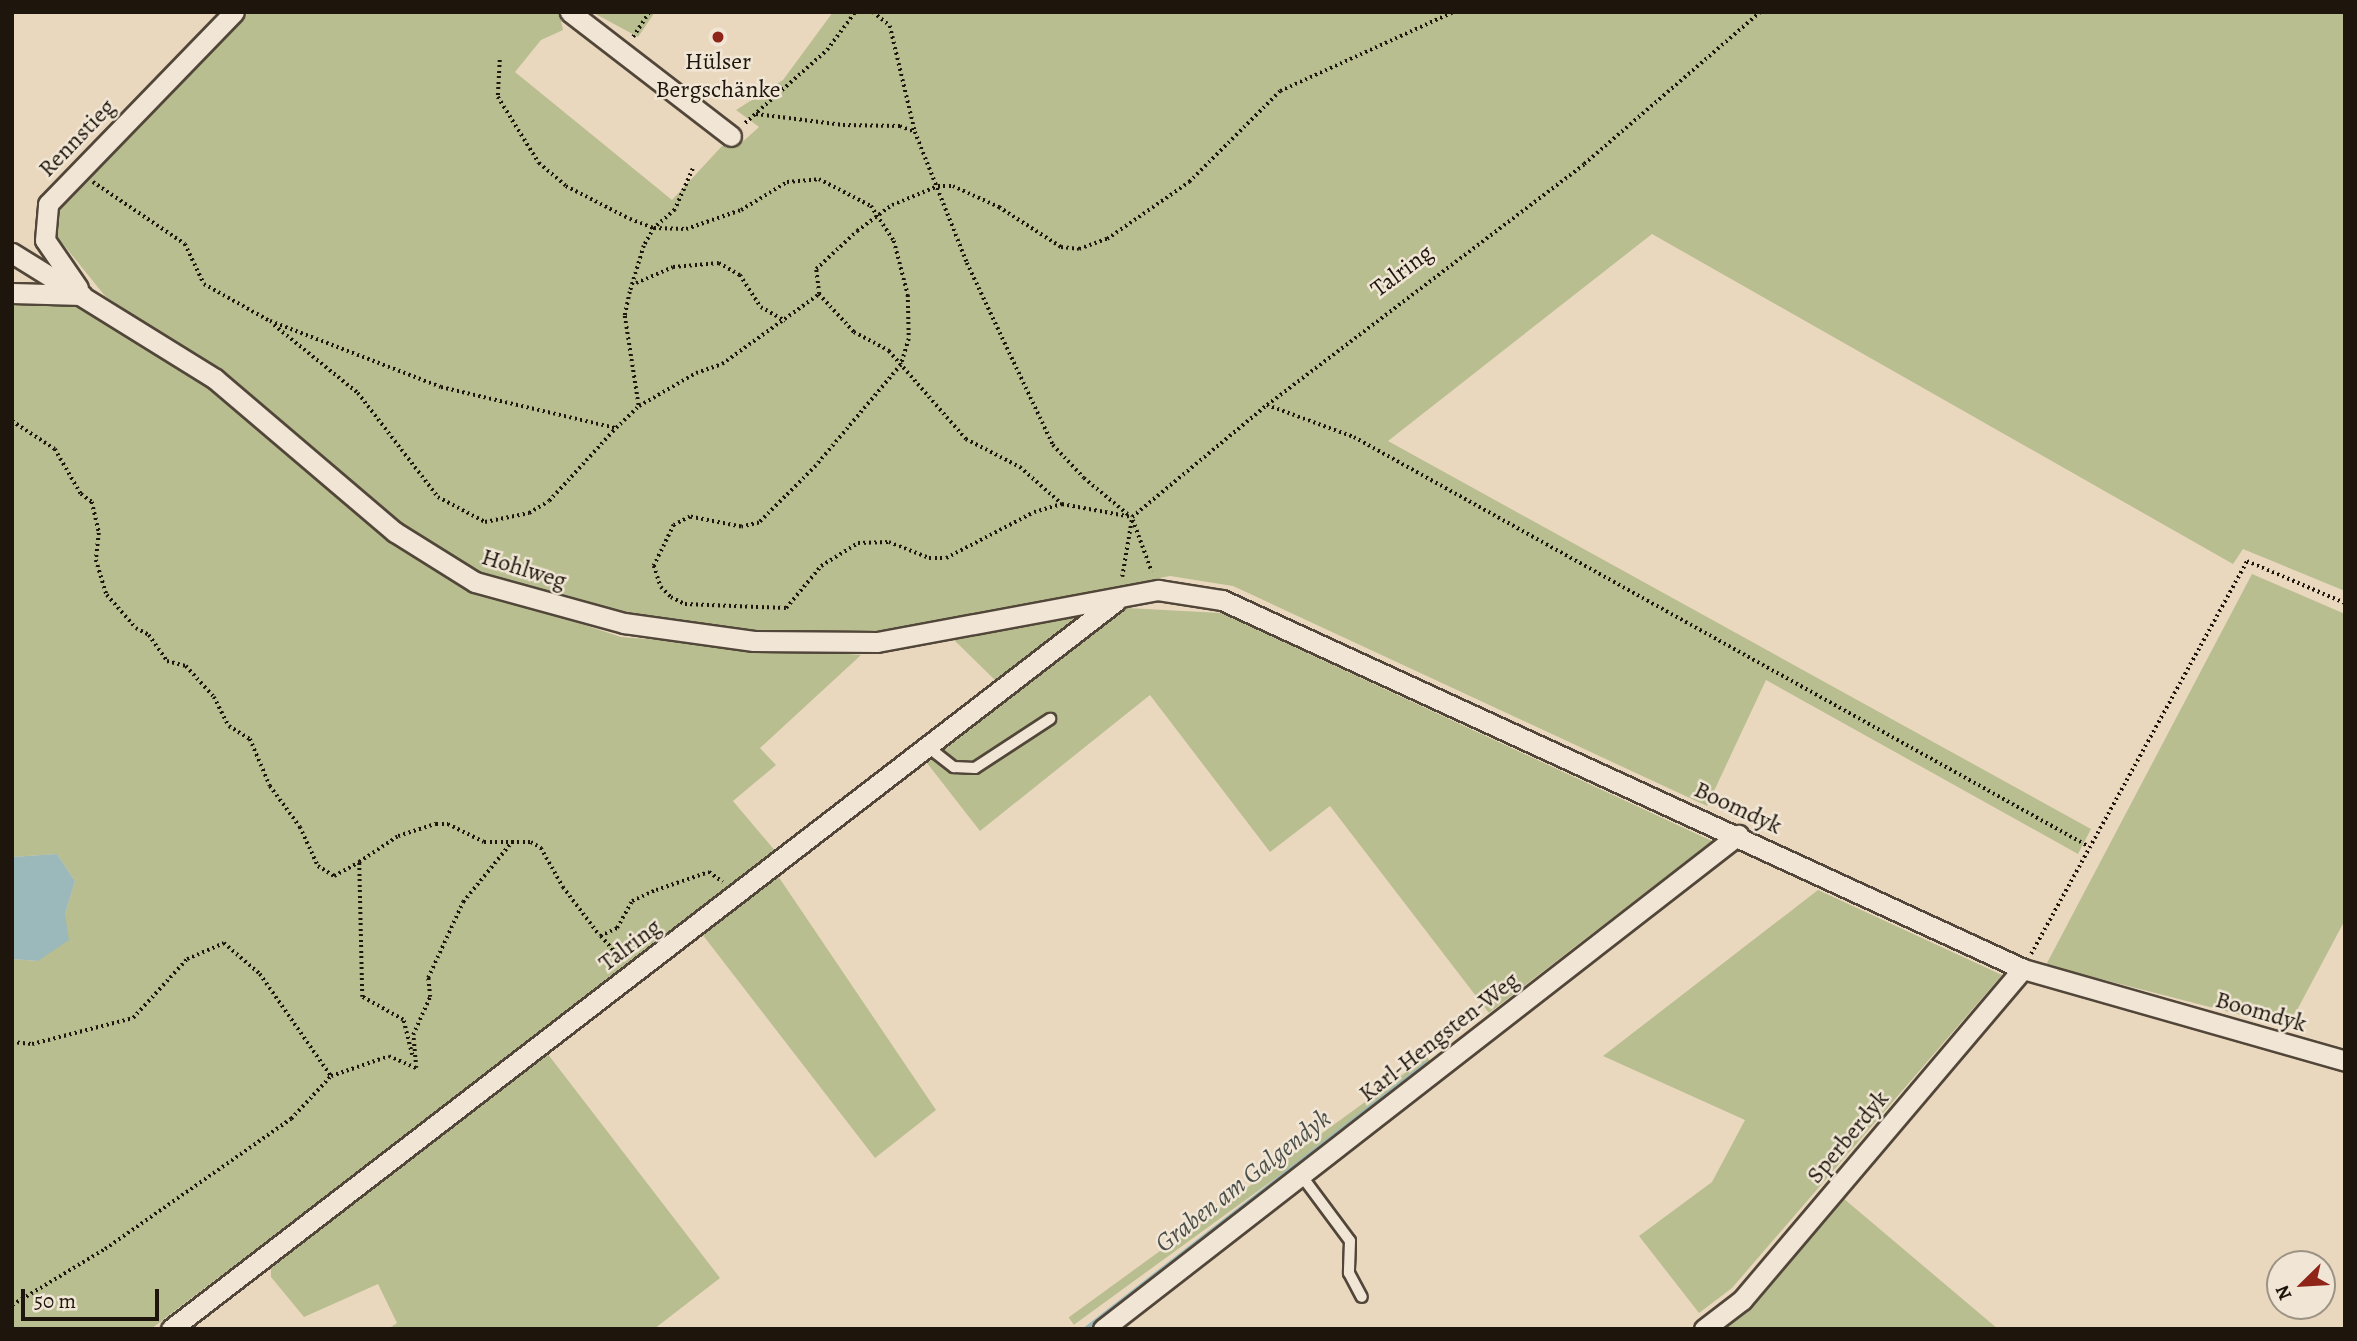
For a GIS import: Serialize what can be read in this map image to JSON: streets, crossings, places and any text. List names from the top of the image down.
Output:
{
  "streets": {
    "street": [
      "Rennstieg",
      "Talring",
      "Hohlweg",
      "Boomdyk",
      "Karl-Hengsten-Weg",
      "Sperberdyk"
    ]
  },
  "crossings": [
    ["Rennstieg", "Hohlweg"],
    ["Talring", "Hohlweg"],
    ["Talring", "Boomdyk"],
    ["Hohlweg", "Boomdyk"],
    ["Boomdyk", "Karl-Hengsten-Weg"],
    ["Boomdyk", "Sperberdyk"]
  ],
  "water": ["Graben am Galgendyk"],
  "places": ["Hülser Bergschänke"],
  "scale_bar": "50 m",
  "north": "bottom left"
}
